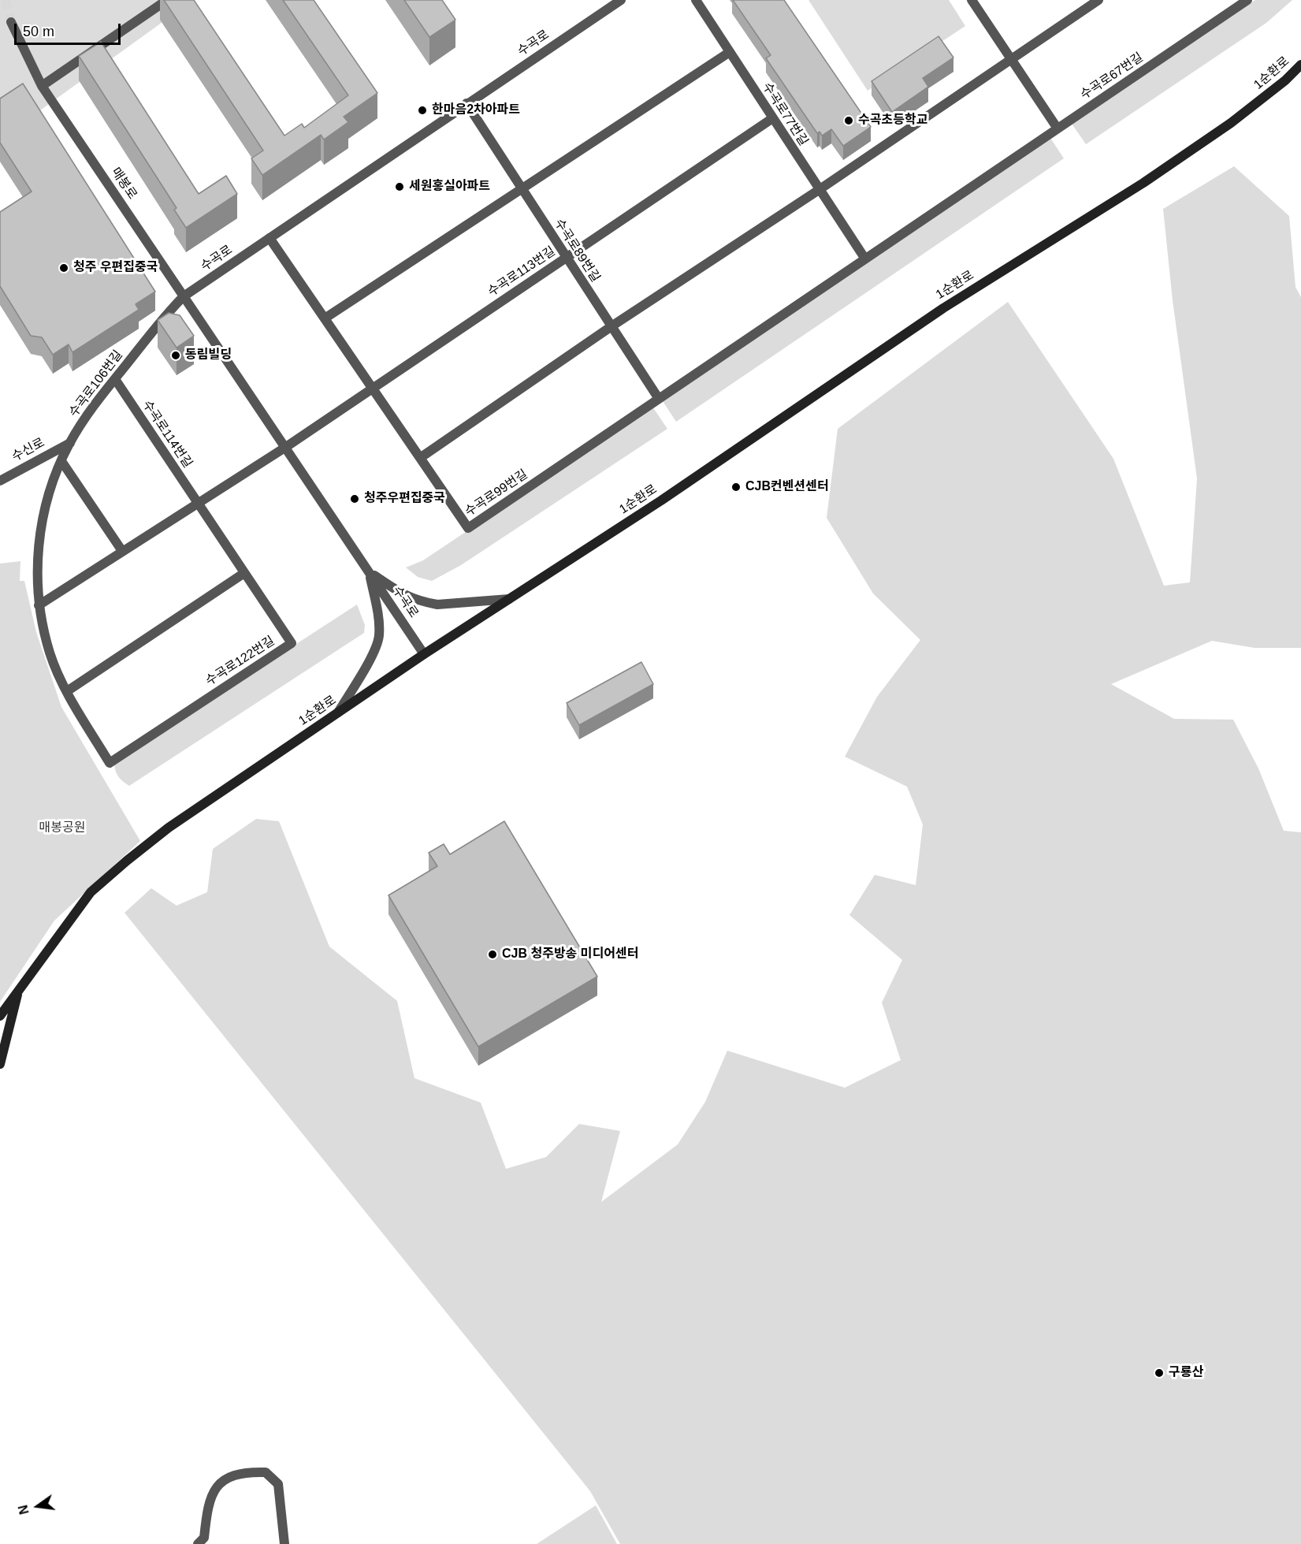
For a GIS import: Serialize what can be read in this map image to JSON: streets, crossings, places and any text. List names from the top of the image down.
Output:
{
  "streets": {
    "main road": ["1순환로"],
    "street": [
      "수곡로",
      "수곡로67번길",
      "수곡로77번길",
      "매봉로",
      "수곡로89번길",
      "수곡로113번길",
      "수곡로106번길",
      "수곡로114번길",
      "수신로",
      "수곡로99번길",
      "수곡로122번길"
    ]
  },
  "crossings": [
    ["수곡로", "1순환로"],
    ["수곡로", "매봉로"],
    ["수곡로", "수곡로89번길"],
    ["수곡로", "수곡로113번길"],
    ["수곡로", "수곡로106번길"],
    ["수곡로", "수곡로99번길"],
    ["수곡로67번길", "수곡로77번길"],
    ["수곡로77번길", "수곡로113번길"],
    ["매봉로", "수곡로106번길"],
    ["수곡로89번길", "수곡로113번길"],
    ["수곡로89번길", "수곡로99번길"],
    ["수곡로113번길", "수곡로99번길"],
    ["수곡로106번길", "수곡로114번길"],
    ["수곡로106번길", "수신로"],
    ["수곡로106번길", "수곡로122번길"],
    ["수곡로114번길", "수곡로122번길"]
  ],
  "parks": ["매봉공원"],
  "places": [
    "한마음2차아파트",
    "수곡초등학교",
    "세원홍실아파트",
    "청주 우편집중국",
    "동림빌딩",
    "CJB컨벤션센터",
    "청주우편집중국",
    "CJB 청주방송 미디어센터",
    "구룡산"
  ],
  "scale_bar": "50 m",
  "north": "left"
}
